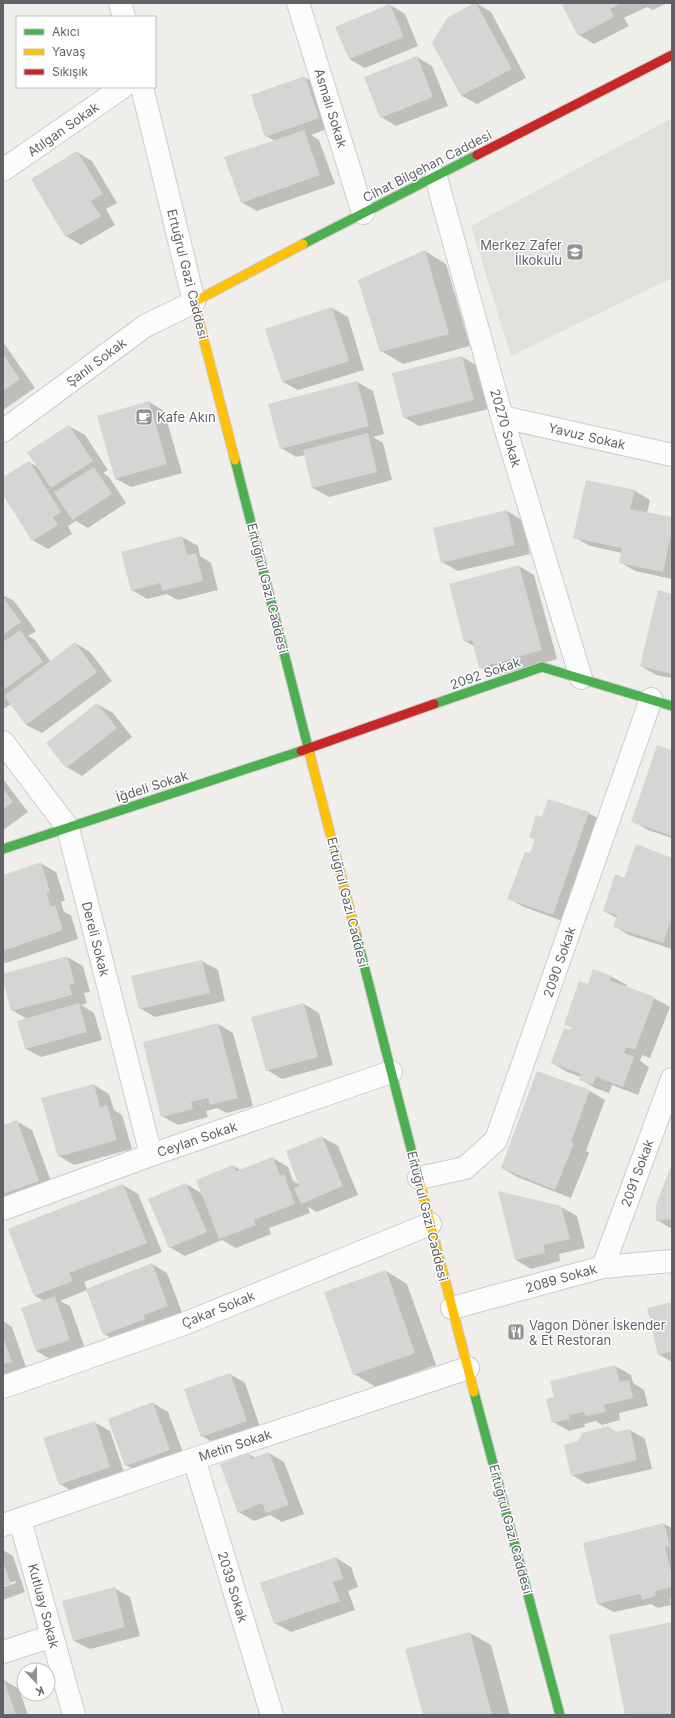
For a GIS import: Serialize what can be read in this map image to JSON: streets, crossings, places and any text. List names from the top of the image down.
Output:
{
  "streets": {
    "main road": [
      "Cihat Bilgehan Caddesi",
      "Ertuğrul Gazi Caddesi",
      "2092 Sokak",
      "İğdeli Sokak"
    ],
    "street": [
      "Asmalı Sokak",
      "Atılgan Sokak",
      "Şanlı Sokak",
      "20270 Sokak",
      "Yavuz Sokak",
      "Dereli Sokak",
      "2090 Sokak",
      "Ceylan Sokak",
      "2091 Sokak",
      "2089 Sokak",
      "Çakar Sokak",
      "Metin Sokak",
      "2039 Sokak",
      "Kutluay Sokak"
    ]
  },
  "crossings": [
    ["Asmalı Sokak", "Cihat Bilgehan Caddesi"],
    ["Cihat Bilgehan Caddesi", "Ertuğrul Gazi Caddesi"],
    ["Cihat Bilgehan Caddesi", "Şanlı Sokak"],
    ["Cihat Bilgehan Caddesi", "20270 Sokak"],
    ["Ertuğrul Gazi Caddesi", "Şanlı Sokak"],
    ["Ertuğrul Gazi Caddesi", "2092 Sokak"],
    ["Ertuğrul Gazi Caddesi", "İğdeli Sokak"],
    ["Ertuğrul Gazi Caddesi", "2090 Sokak"],
    ["Ertuğrul Gazi Caddesi", "Ceylan Sokak"],
    ["Ertuğrul Gazi Caddesi", "2089 Sokak"],
    ["Ertuğrul Gazi Caddesi", "Çakar Sokak"],
    ["Ertuğrul Gazi Caddesi", "Metin Sokak"],
    ["20270 Sokak", "Yavuz Sokak"],
    ["20270 Sokak", "2092 Sokak"],
    ["2092 Sokak", "İğdeli Sokak"],
    ["2092 Sokak", "2090 Sokak"],
    ["İğdeli Sokak", "Dereli Sokak"],
    ["Dereli Sokak", "Ceylan Sokak"],
    ["2091 Sokak", "2089 Sokak"],
    ["Metin Sokak", "2039 Sokak"],
    ["Metin Sokak", "Kutluay Sokak"]
  ],
  "places": {
    "school or university": ["Merkez Zafer İlkokulu"],
    "cafe": ["Kafe Akın"],
    "restaurant": ["Vagon Döner İskender & Et Restoran"]
  },
  "legend": ["Akıcı", "Yavaş", "Sıkışık"],
  "north": "bottom"
}
